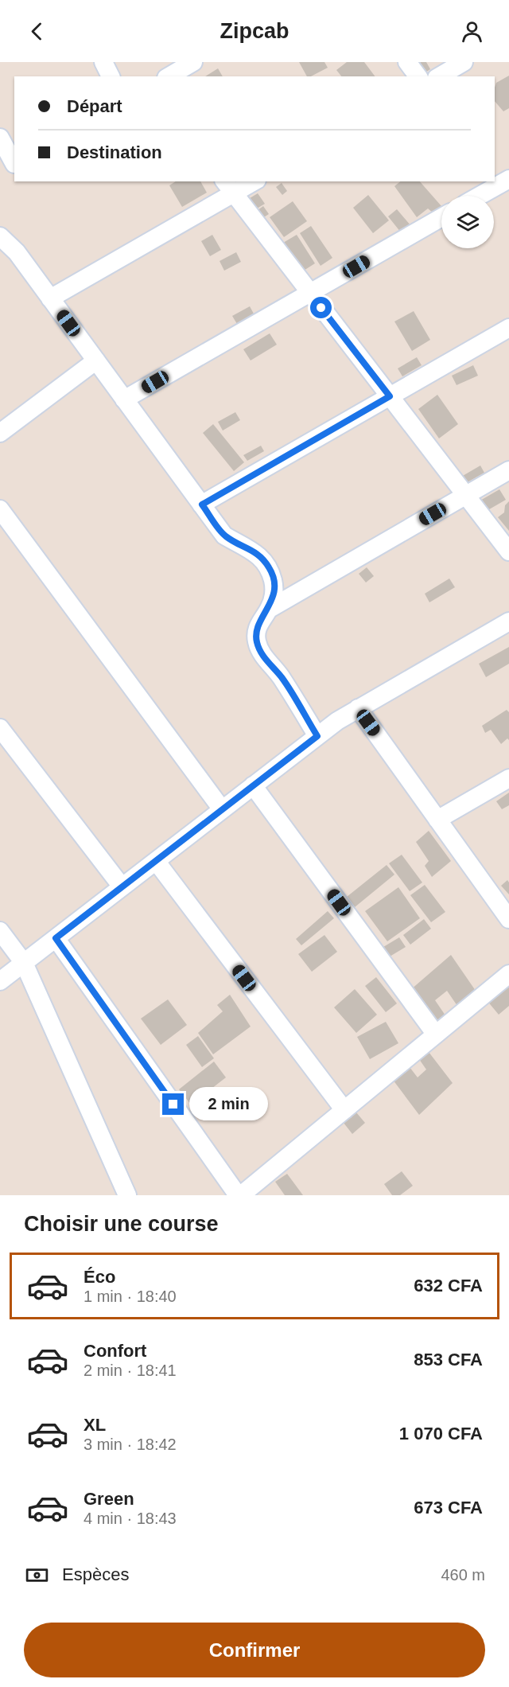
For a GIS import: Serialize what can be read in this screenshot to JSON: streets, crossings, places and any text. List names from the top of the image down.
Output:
{
  "page": {
    "header": "Zipcab",
    "banner": ["Départ", "Destination"],
    "bubble": "2 min",
    "heading": "Choisir une course",
    "list": [
      {
        "name": "Éco",
        "note": "1 min · 18:40",
        "value": "632 CFA"
      },
      {
        "name": "Confort",
        "note": "2 min · 18:41",
        "value": "853 CFA"
      },
      {
        "name": "XL",
        "note": "3 min · 18:42",
        "value": "1 070 CFA"
      },
      {
        "name": "Green",
        "note": "4 min · 18:43",
        "value": "673 CFA"
      }
    ],
    "pay": ["Espèces", "460 m"],
    "buttons": "Confirmer"
  }
}
